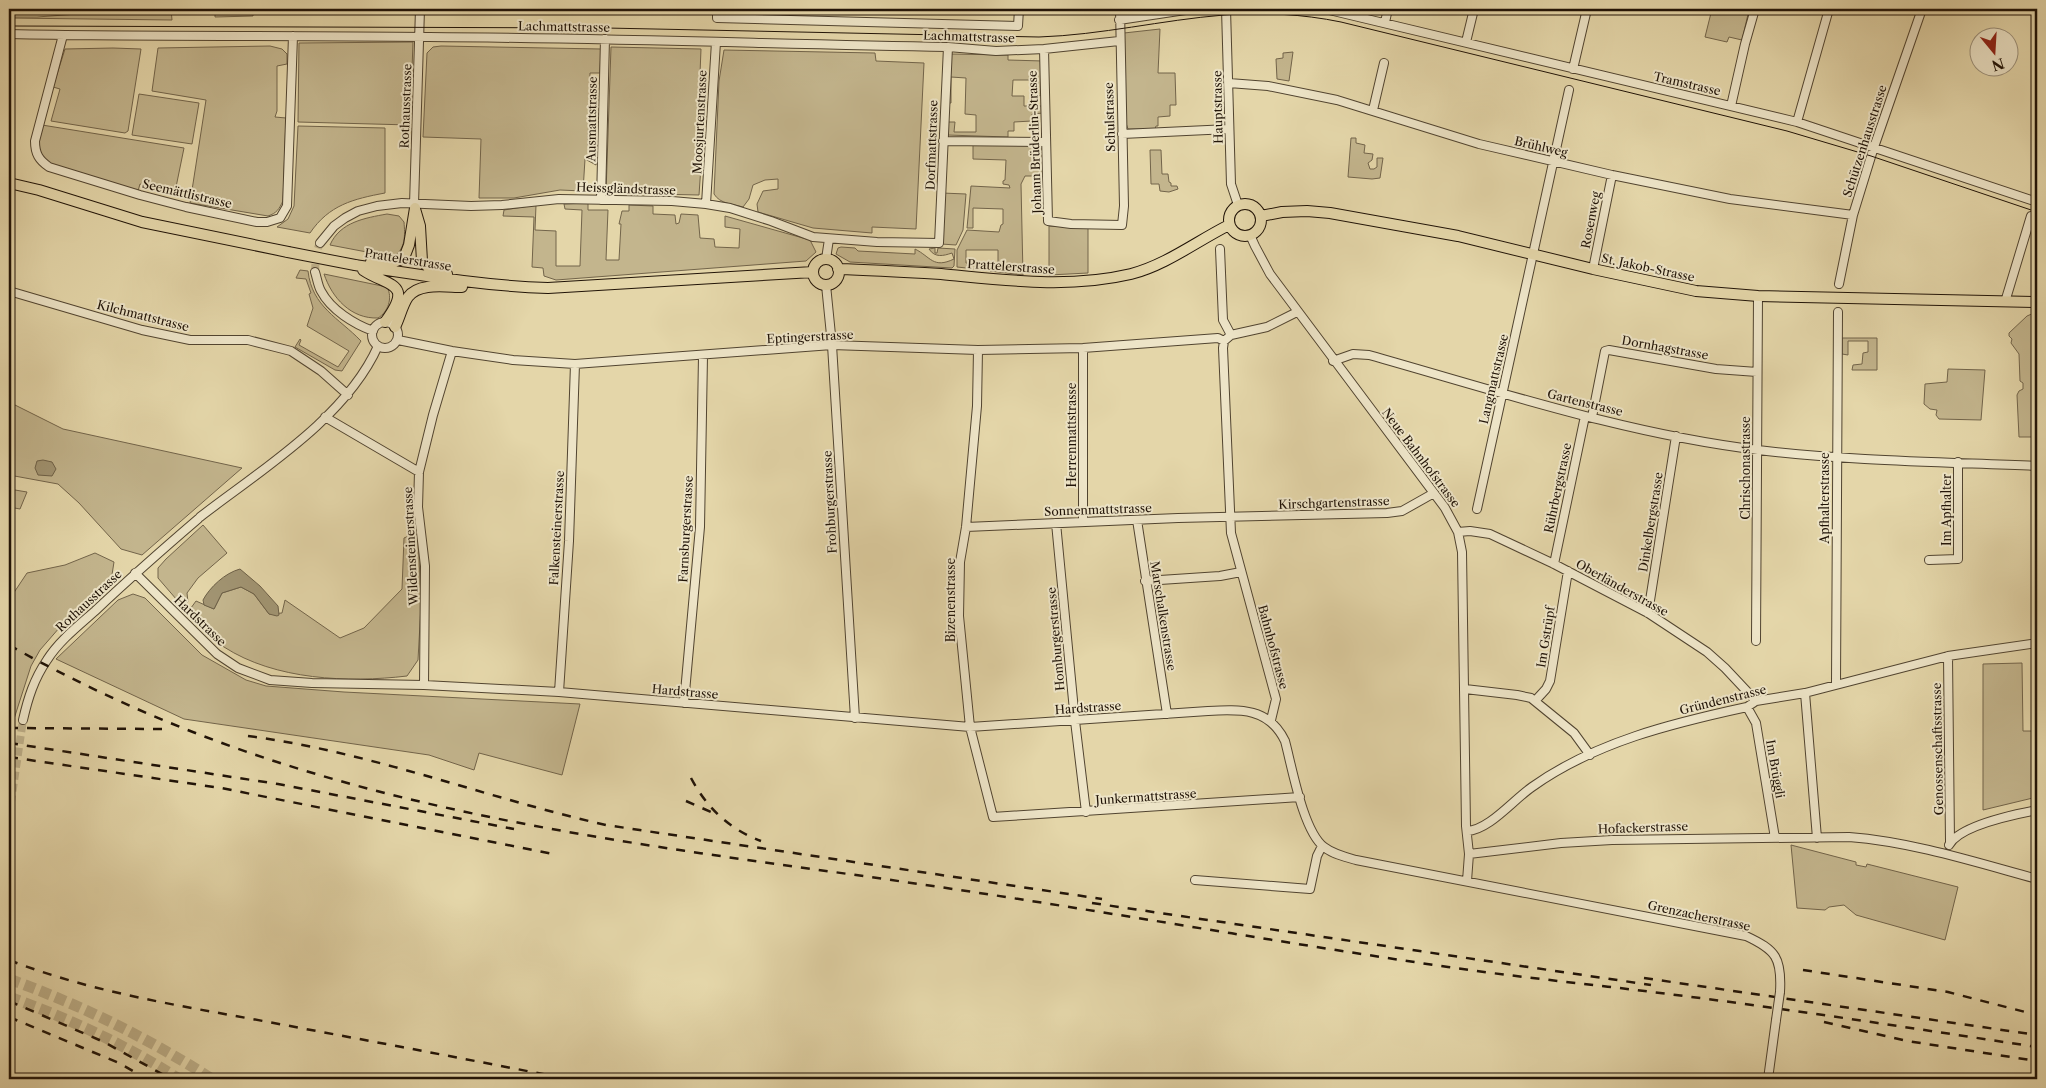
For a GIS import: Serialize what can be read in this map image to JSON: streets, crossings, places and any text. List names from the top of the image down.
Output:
{
  "streets": {
    "main road": ["Prattelerstrasse", "St. Jakob-Strasse"],
    "street": [
      "Lachmattstrasse",
      "Tramstrasse",
      "Rothausstrasse",
      "Hauptstrasse",
      "Schulstrasse",
      "Ausmattstrasse",
      "Moosjurtenstrasse",
      "Schützenhausstrasse",
      "Johann Brüderlin-Strasse",
      "Dorfmattstrasse",
      "Brühlweg",
      "Heissgländstrasse",
      "Seemättlistrasse",
      "Rosenweg",
      "Kilchmattstrasse",
      "Eptingerstrasse",
      "Dornhagstrasse",
      "Langmattstrasse",
      "Gartenstrasse",
      "Herrenmattstrasse",
      "Neue Bahnhofstrasse",
      "Chrischonastrasse",
      "Rührbergstrasse",
      "Apfhalterstrasse",
      "Frohburgerstrasse",
      "Kirschgartenstrasse",
      "Sonnenmattstrasse",
      "Im Apfhalter",
      "Dinkelbergstrasse",
      "Falkensteinerstrasse",
      "Farnsburgerstrasse",
      "Wildensteinerstrasse",
      "Oberländerstrasse",
      "Bizenenstrasse",
      "Marschalkenstrasse",
      "Hardstrasse",
      "Im Gstrüpf",
      "Homburgerstrasse",
      "Bahnhofstrasse",
      "Gründenstrasse",
      "Genossenschaftsstrasse",
      "Im Brüggli",
      "Junkermattstrasse",
      "Hofackerstrasse",
      "Grenzacherstrasse"
    ]
  },
  "crossings": [
    ["Lachmattstrasse", "Rothausstrasse"],
    ["Lachmattstrasse", "Schulstrasse"],
    ["Lachmattstrasse", "Ausmattstrasse"],
    ["Lachmattstrasse", "Moosjurtenstrasse"],
    ["Lachmattstrasse", "Johann Brüderlin-Strasse"],
    ["Lachmattstrasse", "Dorfmattstrasse"],
    ["Lachmattstrasse", "Seemättlistrasse"],
    ["Tramstrasse", "Schützenhausstrasse"],
    ["Rothausstrasse", "Heissgländstrasse"],
    ["Rothausstrasse", "Kilchmattstrasse"],
    ["Rothausstrasse", "Eptingerstrasse"],
    ["Rothausstrasse", "Hardstrasse"],
    ["Hauptstrasse", "Brühlweg"],
    ["Hauptstrasse", "Prattelerstrasse"],
    ["Hauptstrasse", "St. Jakob-Strasse"],
    ["Hauptstrasse", "Neue Bahnhofstrasse"],
    ["Schulstrasse", "Johann Brüderlin-Strasse"],
    ["Ausmattstrasse", "Heissgländstrasse"],
    ["Moosjurtenstrasse", "Heissgländstrasse"],
    ["Schützenhausstrasse", "Brühlweg"],
    ["Dorfmattstrasse", "Heissgländstrasse"],
    ["Brühlweg", "Rosenweg"],
    ["Brühlweg", "Langmattstrasse"],
    ["Rosenweg", "St. Jakob-Strasse"],
    ["Prattelerstrasse", "St. Jakob-Strasse"],
    ["Prattelerstrasse", "Neue Bahnhofstrasse"],
    ["Prattelerstrasse", "Frohburgerstrasse"],
    ["St. Jakob-Strasse", "Langmattstrasse"],
    ["St. Jakob-Strasse", "Neue Bahnhofstrasse"],
    ["St. Jakob-Strasse", "Chrischonastrasse"],
    ["Eptingerstrasse", "Herrenmattstrasse"],
    ["Eptingerstrasse", "Frohburgerstrasse"],
    ["Eptingerstrasse", "Falkensteinerstrasse"],
    ["Eptingerstrasse", "Farnsburgerstrasse"],
    ["Eptingerstrasse", "Wildensteinerstrasse"],
    ["Eptingerstrasse", "Bizenenstrasse"],
    ["Eptingerstrasse", "Bahnhofstrasse"],
    ["Dornhagstrasse", "Gartenstrasse"],
    ["Dornhagstrasse", "Chrischonastrasse"],
    ["Dornhagstrasse", "Rührbergstrasse"],
    ["Langmattstrasse", "Gartenstrasse"],
    ["Gartenstrasse", "Neue Bahnhofstrasse"],
    ["Gartenstrasse", "Chrischonastrasse"],
    ["Gartenstrasse", "Rührbergstrasse"],
    ["Gartenstrasse", "Apfhalterstrasse"],
    ["Gartenstrasse", "Im Apfhalter"],
    ["Gartenstrasse", "Dinkelbergstrasse"],
    ["Herrenmattstrasse", "Sonnenmattstrasse"],
    ["Neue Bahnhofstrasse", "Kirschgartenstrasse"],
    ["Neue Bahnhofstrasse", "Oberländerstrasse"],
    ["Neue Bahnhofstrasse", "Gründenstrasse"],
    ["Neue Bahnhofstrasse", "Hofackerstrasse"],
    ["Neue Bahnhofstrasse", "Grenzacherstrasse"],
    ["Rührbergstrasse", "Oberländerstrasse"],
    ["Apfhalterstrasse", "Gründenstrasse"],
    ["Frohburgerstrasse", "Hardstrasse"],
    ["Kirschgartenstrasse", "Sonnenmattstrasse"],
    ["Kirschgartenstrasse", "Bahnhofstrasse"],
    ["Sonnenmattstrasse", "Bizenenstrasse"],
    ["Sonnenmattstrasse", "Marschalkenstrasse"],
    ["Sonnenmattstrasse", "Homburgerstrasse"],
    ["Sonnenmattstrasse", "Bahnhofstrasse"],
    ["Dinkelbergstrasse", "Oberländerstrasse"],
    ["Falkensteinerstrasse", "Hardstrasse"],
    ["Farnsburgerstrasse", "Hardstrasse"],
    ["Wildensteinerstrasse", "Hardstrasse"],
    ["Oberländerstrasse", "Im Gstrüpf"],
    ["Oberländerstrasse", "Gründenstrasse"],
    ["Bizenenstrasse", "Hardstrasse"],
    ["Bizenenstrasse", "Junkermattstrasse"],
    ["Marschalkenstrasse", "Hardstrasse"],
    ["Hardstrasse", "Homburgerstrasse"],
    ["Hardstrasse", "Bahnhofstrasse"],
    ["Homburgerstrasse", "Junkermattstrasse"],
    ["Gründenstrasse", "Genossenschaftsstrasse"],
    ["Gründenstrasse", "Im Brüggli"],
    ["Genossenschaftsstrasse", "Hofackerstrasse"],
    ["Im Brüggli", "Hofackerstrasse"]
  ],
  "north": "bottom"
}
